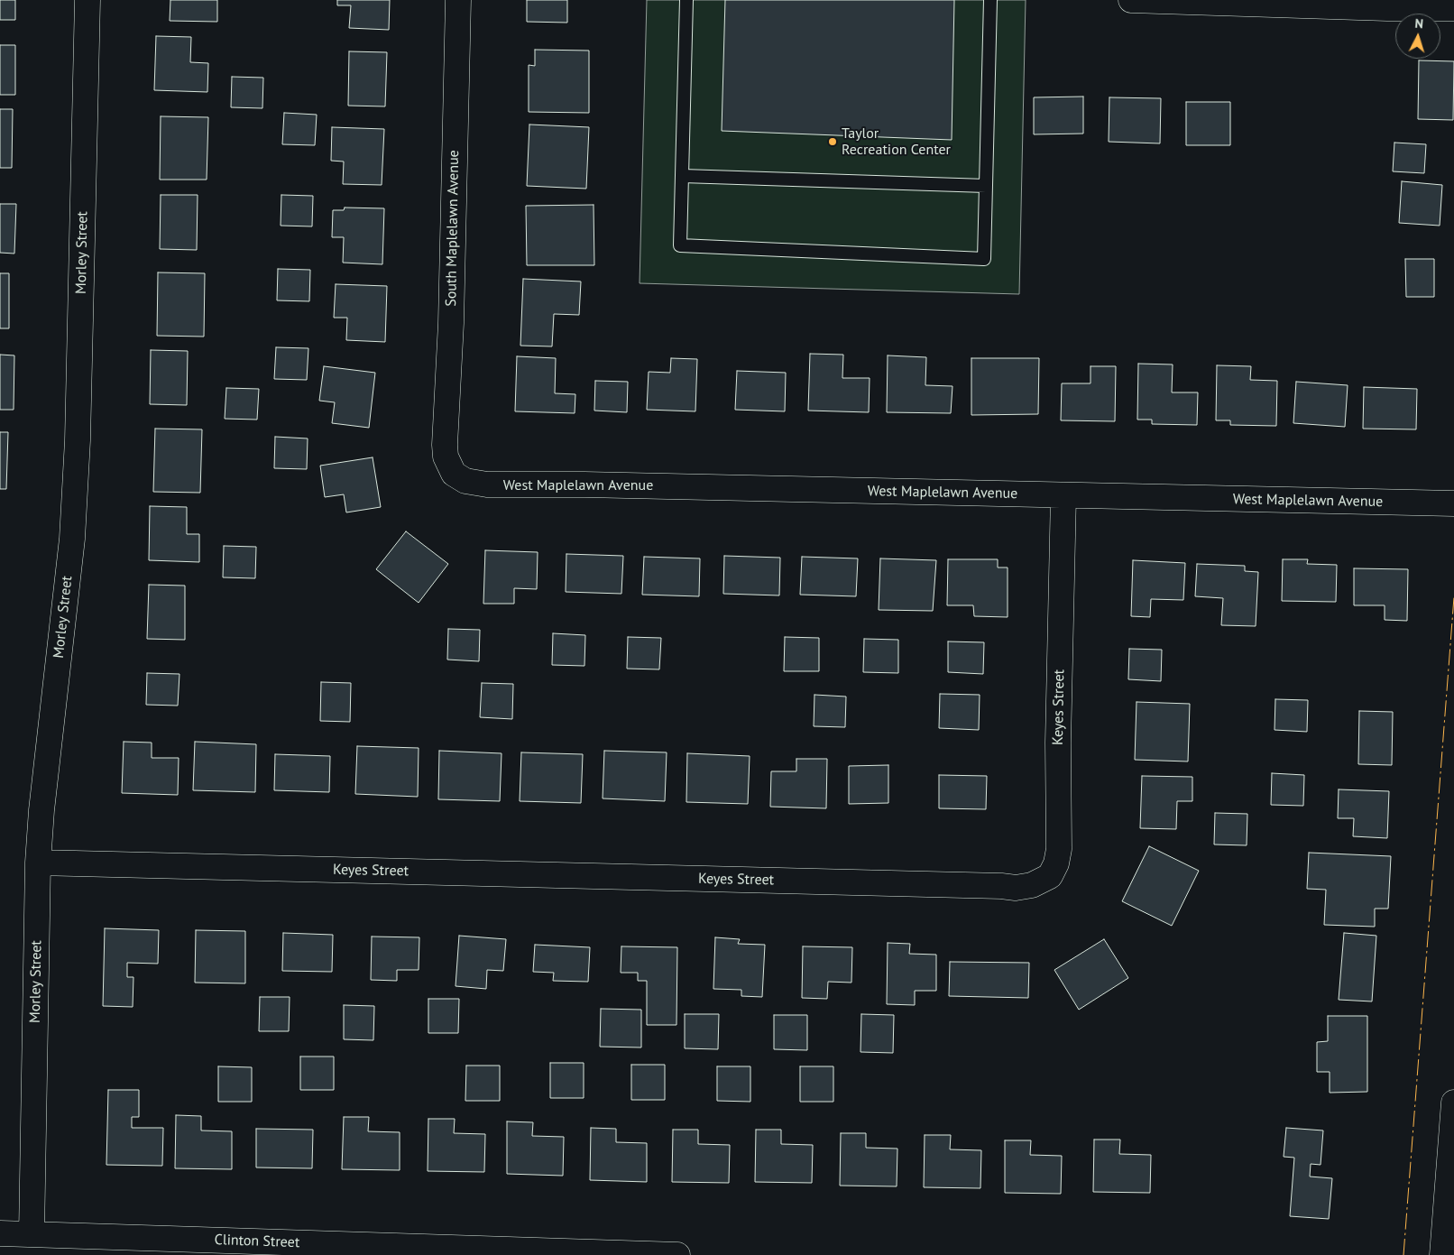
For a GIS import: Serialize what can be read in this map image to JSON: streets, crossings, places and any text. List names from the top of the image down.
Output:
{
  "streets": {
    "street": [
      "South Maplelawn Avenue",
      "Morley Street",
      "West Maplelawn Avenue",
      "Keyes Street",
      "Clinton Street"
    ]
  },
  "crossings": [
    ["South Maplelawn Avenue", "West Maplelawn Avenue"],
    ["Morley Street", "Keyes Street"],
    ["Morley Street", "Clinton Street"],
    ["West Maplelawn Avenue", "Keyes Street"]
  ],
  "places": ["Taylor Recreation Center"],
  "north": "top"
}
